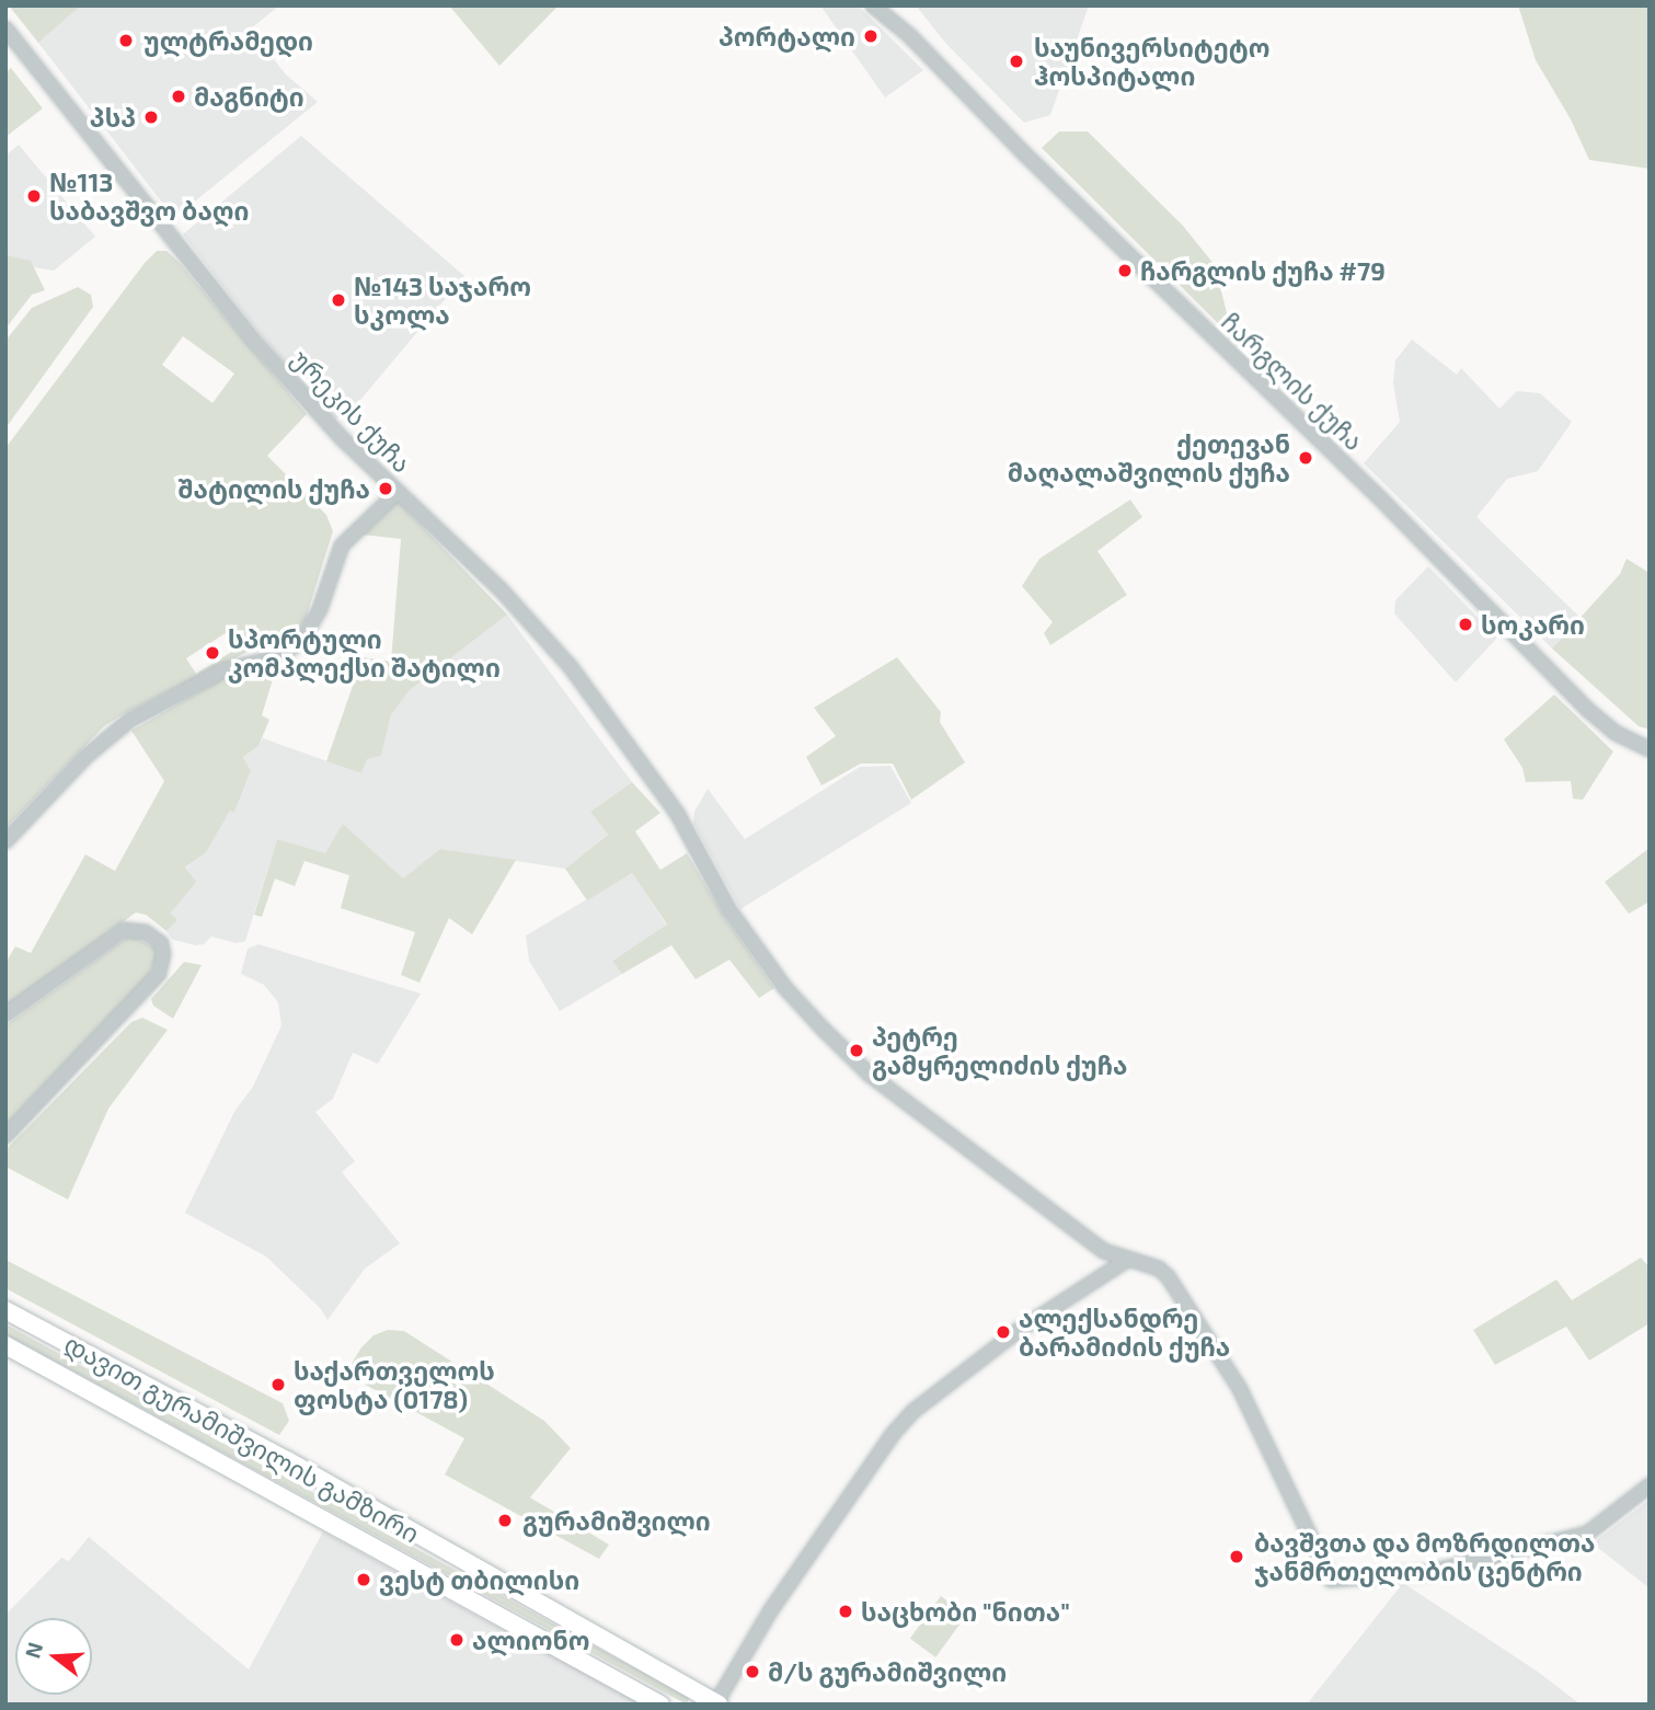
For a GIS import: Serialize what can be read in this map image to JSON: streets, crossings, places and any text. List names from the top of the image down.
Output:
{
  "streets": {
    "main road": ["დავით გურამიშვილის გამზირი"],
    "street": ["ჩარგლის ქუჩა", "ურეკის ქუჩა"]
  },
  "places": [
    "პორტალი",
    "ულტრამედი",
    "საუნივერსიტეტო ჰოსპიტალი",
    "მაგნიტი",
    "პსპ",
    "№113 საბავშვო ბაღი",
    "ჩარგლის ქუჩა #79",
    "№143 საჯარო სკოლა",
    "ქეთევან მაღალაშვილის ქუჩა",
    "შატილის ქუჩა",
    "სოკარი",
    "სპორტული კომპლექსი შატილი",
    "პეტრე გამყრელიძის ქუჩა",
    "ალექსანდრე ბარამიძის ქუჩა",
    "საქართველოს ფოსტა (0178)",
    "გურამიშვილი",
    "ბავშვთა და მოზრდილთა ჯანმრთელობის ცენტრი",
    "ვესტ თბილისი",
    "საცხობი \"ნითა\"",
    "ალიონო",
    "მ/ს გურამიშვილი"
  ],
  "north": "left"
}
